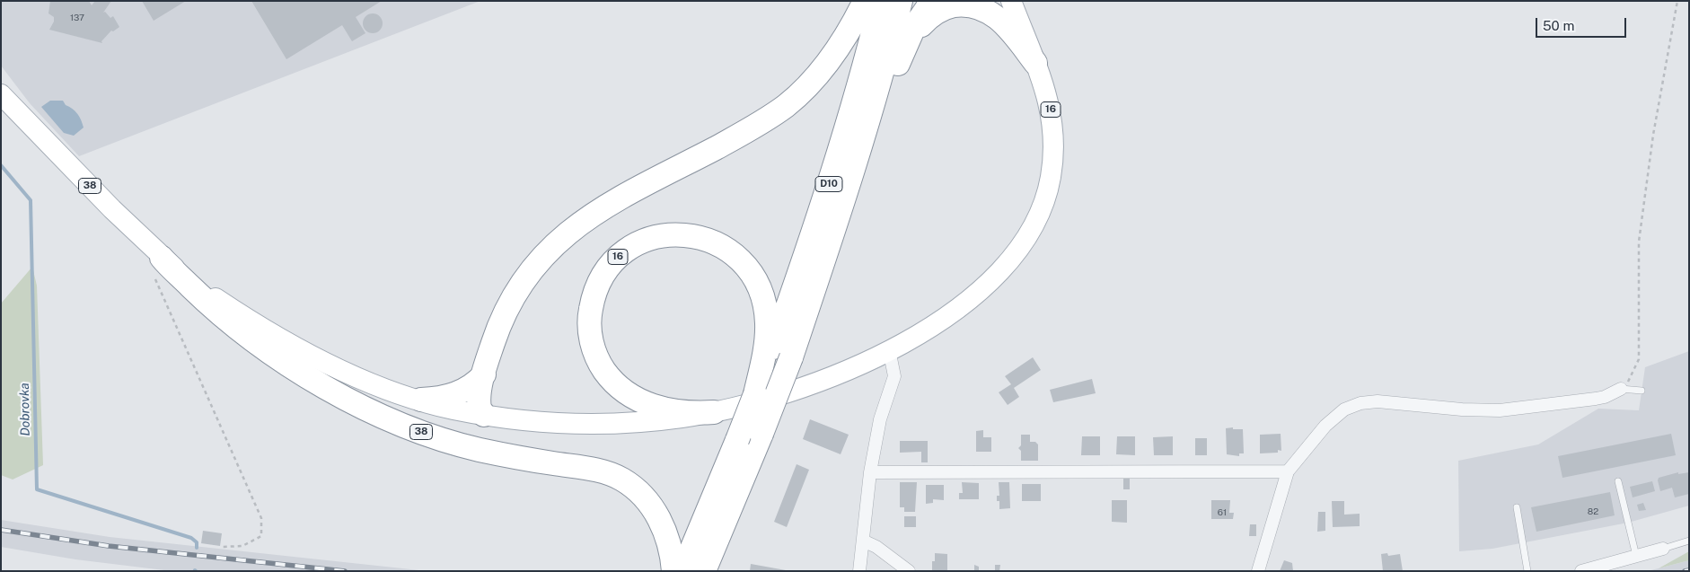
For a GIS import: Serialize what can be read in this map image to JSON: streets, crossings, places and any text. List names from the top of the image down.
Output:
{
  "streets": {
    "highway": ["16", "D10", "38"]
  },
  "crossings": [
    ["16", "D10"],
    ["16", "38"]
  ],
  "water": ["Dobrovka"],
  "house_numbers": ["137", "82", "61"],
  "scale_bar": "50 m"
}
